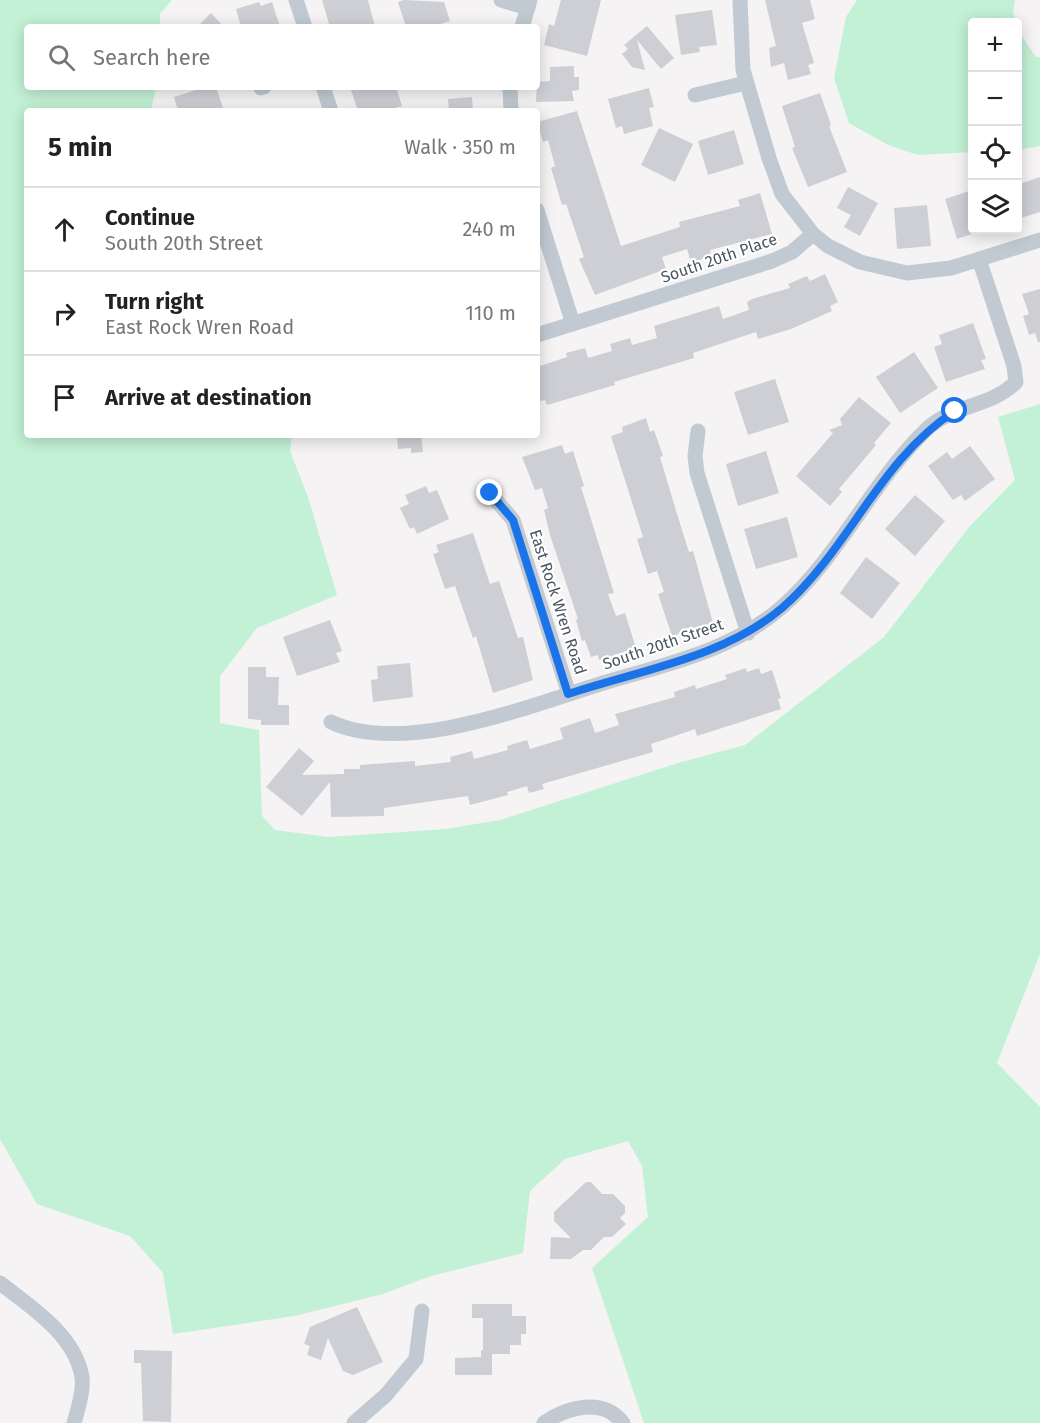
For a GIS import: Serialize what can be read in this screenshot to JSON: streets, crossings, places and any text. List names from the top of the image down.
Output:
{
  "streets": {
    "street": ["South 20th Place", "East Rock Wren Road", "South 20th Street"]
  },
  "crossings": [
    ["East Rock Wren Road", "South 20th Street"]
  ],
  "page": {
    "map_buttons": ["+", "−"],
    "search": "Search here",
    "heading": ["5 min", "Walk · 350 m"],
    "list": [
      ["Continue", "South 20th Street", "240 m"],
      ["Turn right", "East Rock Wren Road", "110 m"],
      "Arrive at destination"
    ]
  }
}
